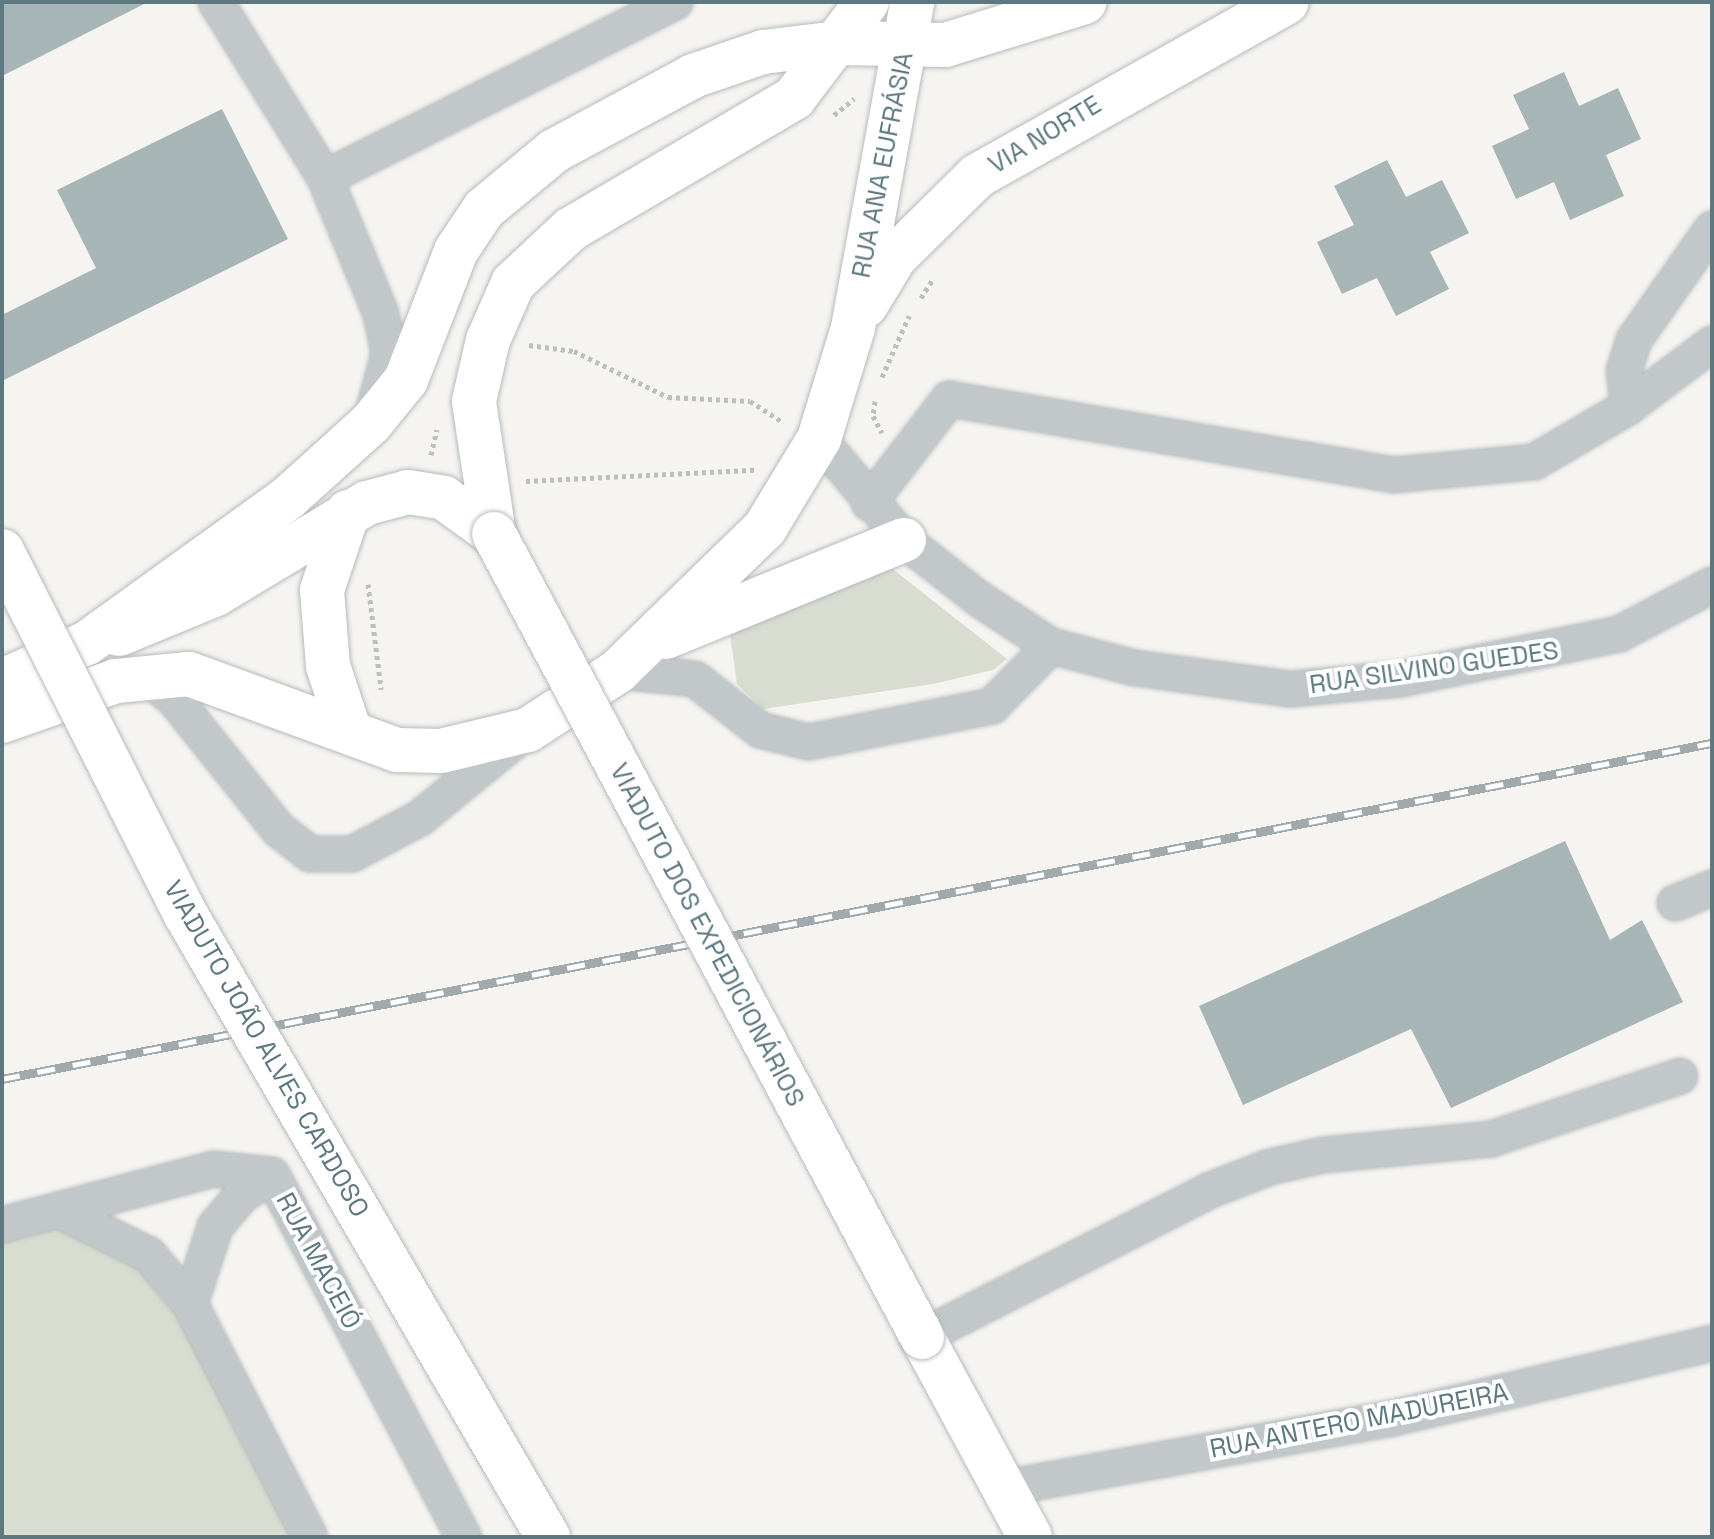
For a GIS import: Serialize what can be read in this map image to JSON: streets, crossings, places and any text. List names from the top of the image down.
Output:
{
  "streets": {
    "main road": [
      "VIA NORTE",
      "RUA ANA EUFRÁSIA",
      "VIADUTO DOS EXPEDICIONÁRIOS",
      "VIADUTO JOÃO ALVES CARDOSO"
    ],
    "street": ["RUA SILVINO GUEDES", "RUA MACEIÓ", "RUA ANTERO MADUREIRA"]
  },
  "crossings": [
    ["VIA NORTE", "RUA ANA EUFRÁSIA"],
    ["VIADUTO DOS EXPEDICIONÁRIOS", "RUA ANTERO MADUREIRA"]
  ]
}
